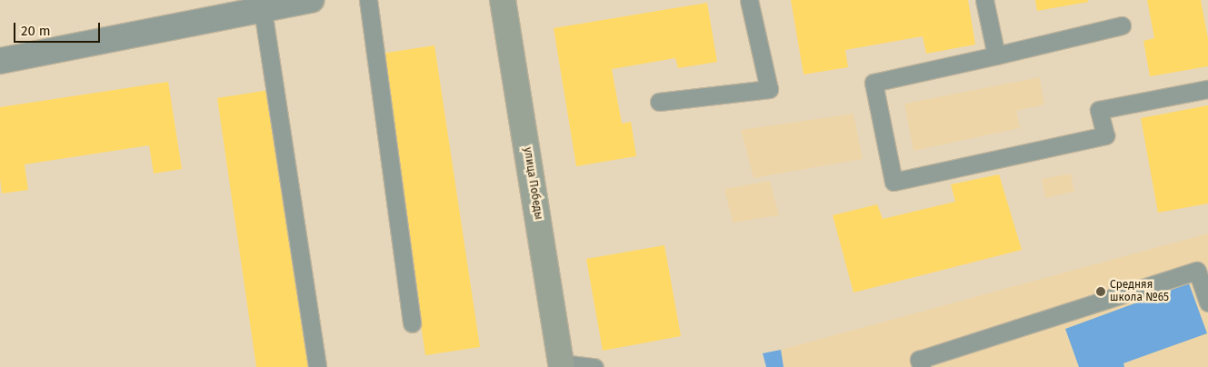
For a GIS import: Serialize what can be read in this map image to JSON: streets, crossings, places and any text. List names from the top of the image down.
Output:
{
  "streets": {
    "street": ["улица Победы"]
  },
  "places": ["Средняя школа №65"],
  "scale_bar": "20 m"
}
